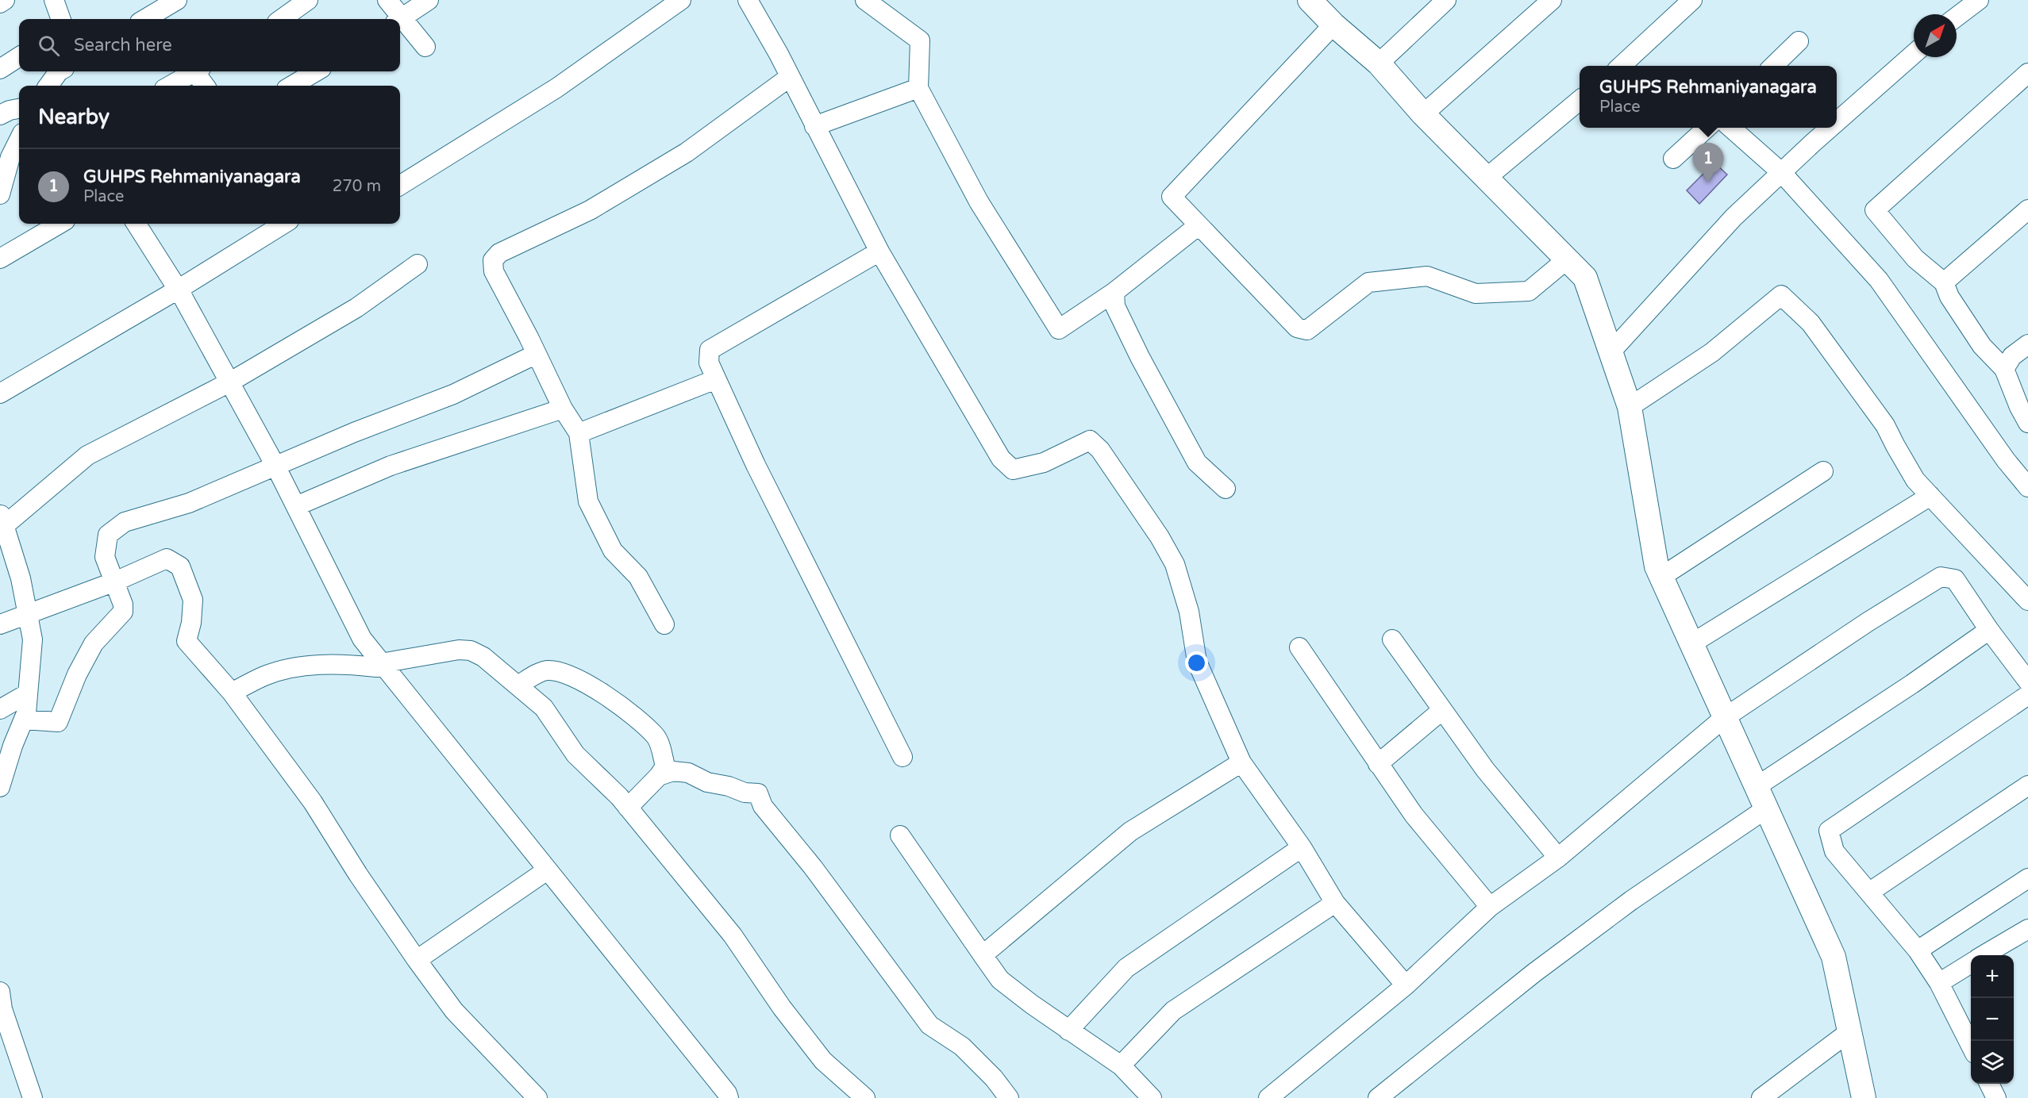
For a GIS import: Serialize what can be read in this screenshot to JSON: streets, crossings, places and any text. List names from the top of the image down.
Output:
{
  "north": "top right",
  "page": {
    "search": "Search here",
    "popup": ["GUHPS Rehmaniyanagara", "Place"],
    "heading": "Nearby",
    "pins": "1",
    "list": [
      {
        "mark": "1",
        "name": "GUHPS Rehmaniyanagara",
        "note": "Place",
        "value": "270 m"
      }
    ],
    "map_buttons": ["+", "−"]
  }
}
